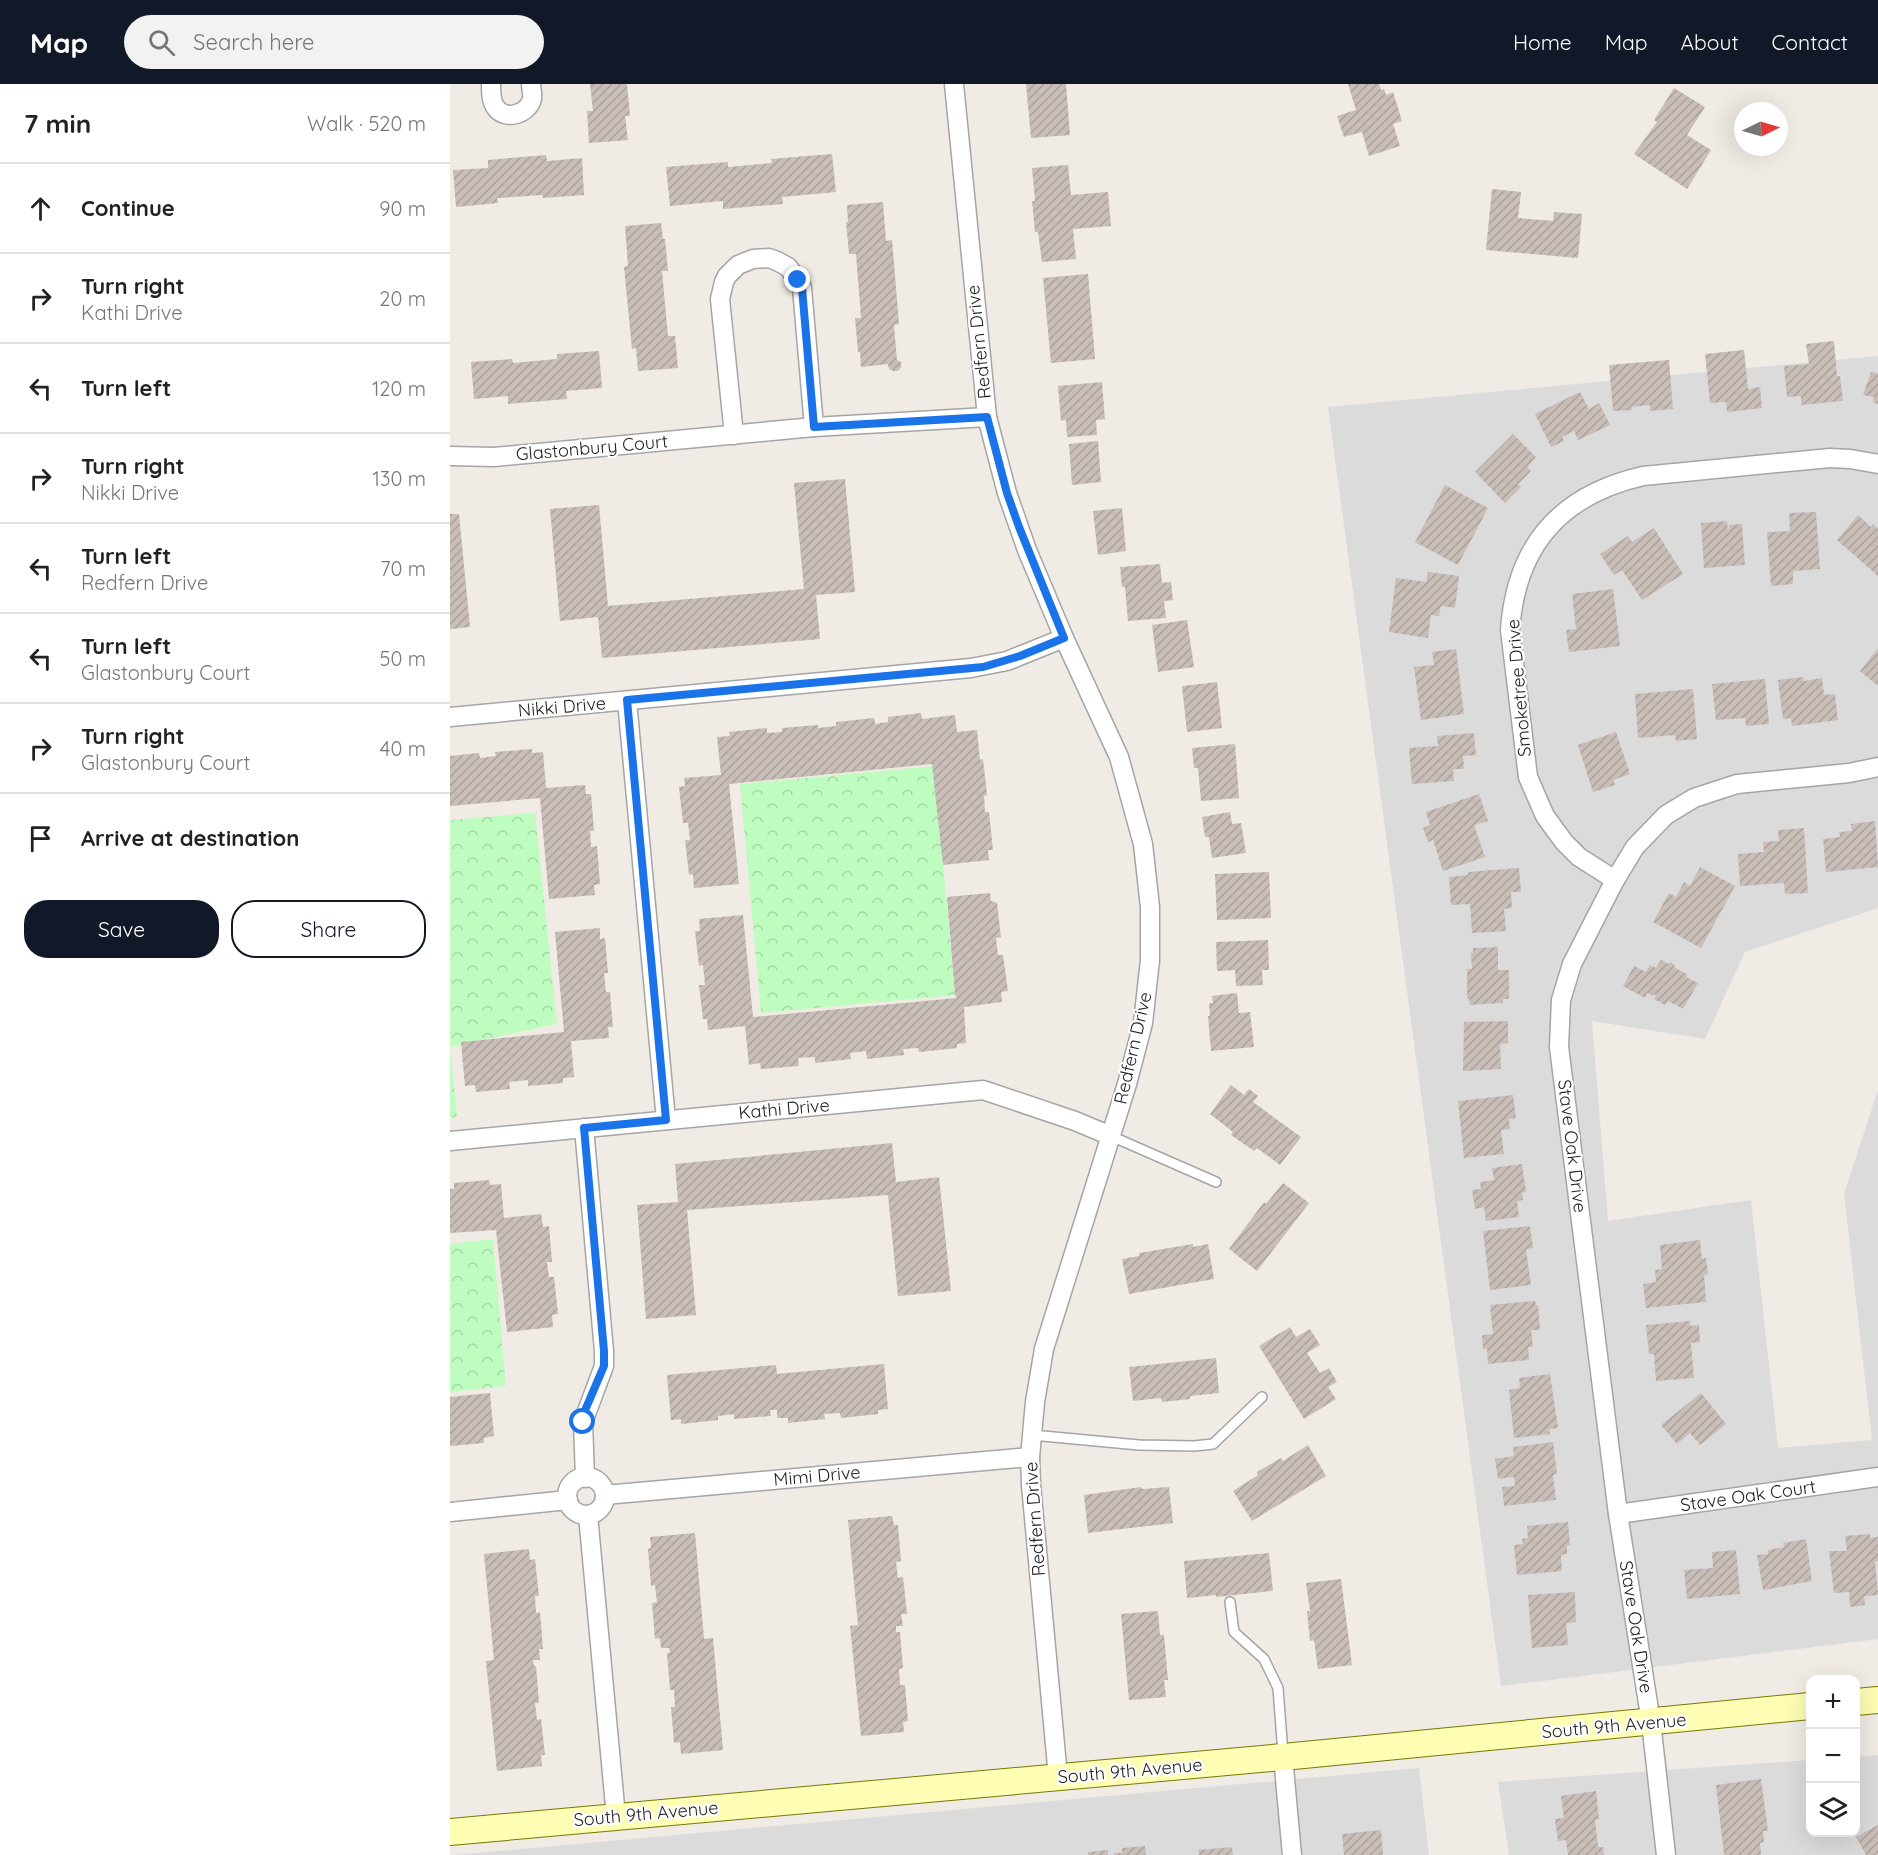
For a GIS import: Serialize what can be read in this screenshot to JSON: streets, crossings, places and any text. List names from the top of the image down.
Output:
{
  "streets": {
    "street": [
      "Redfern Drive",
      "Glastonbury Court",
      "Smoketree Drive",
      "Nikki Drive",
      "Kathi Drive",
      "Stave Oak Drive",
      "Mimi Drive",
      "Stave Oak Court",
      "South 9th Avenue"
    ]
  },
  "crossings": [
    ["Redfern Drive", "Glastonbury Court"],
    ["Redfern Drive", "Nikki Drive"],
    ["Redfern Drive", "Kathi Drive"],
    ["Redfern Drive", "Mimi Drive"],
    ["Redfern Drive", "South 9th Avenue"],
    ["Smoketree Drive", "Stave Oak Drive"],
    ["Stave Oak Drive", "Stave Oak Court"],
    ["Stave Oak Drive", "South 9th Avenue"]
  ],
  "north": "right",
  "page": {
    "header": "Map",
    "search": "Search here",
    "nav": [
      "Home",
      "Map",
      "About",
      "Contact"
    ],
    "heading": ["7 min", "Walk · 520 m"],
    "list": [
      ["Continue", "90 m"],
      ["Turn right", "Kathi Drive", "20 m"],
      ["Turn left", "120 m"],
      ["Turn right", "Nikki Drive", "130 m"],
      ["Turn left", "Redfern Drive", "70 m"],
      ["Turn left", "Glastonbury Court", "50 m"],
      ["Turn right", "Glastonbury Court", "40 m"],
      "Arrive at destination"
    ],
    "buttons": ["Save", "Share"],
    "map_buttons": ["+", "−"]
  }
}
